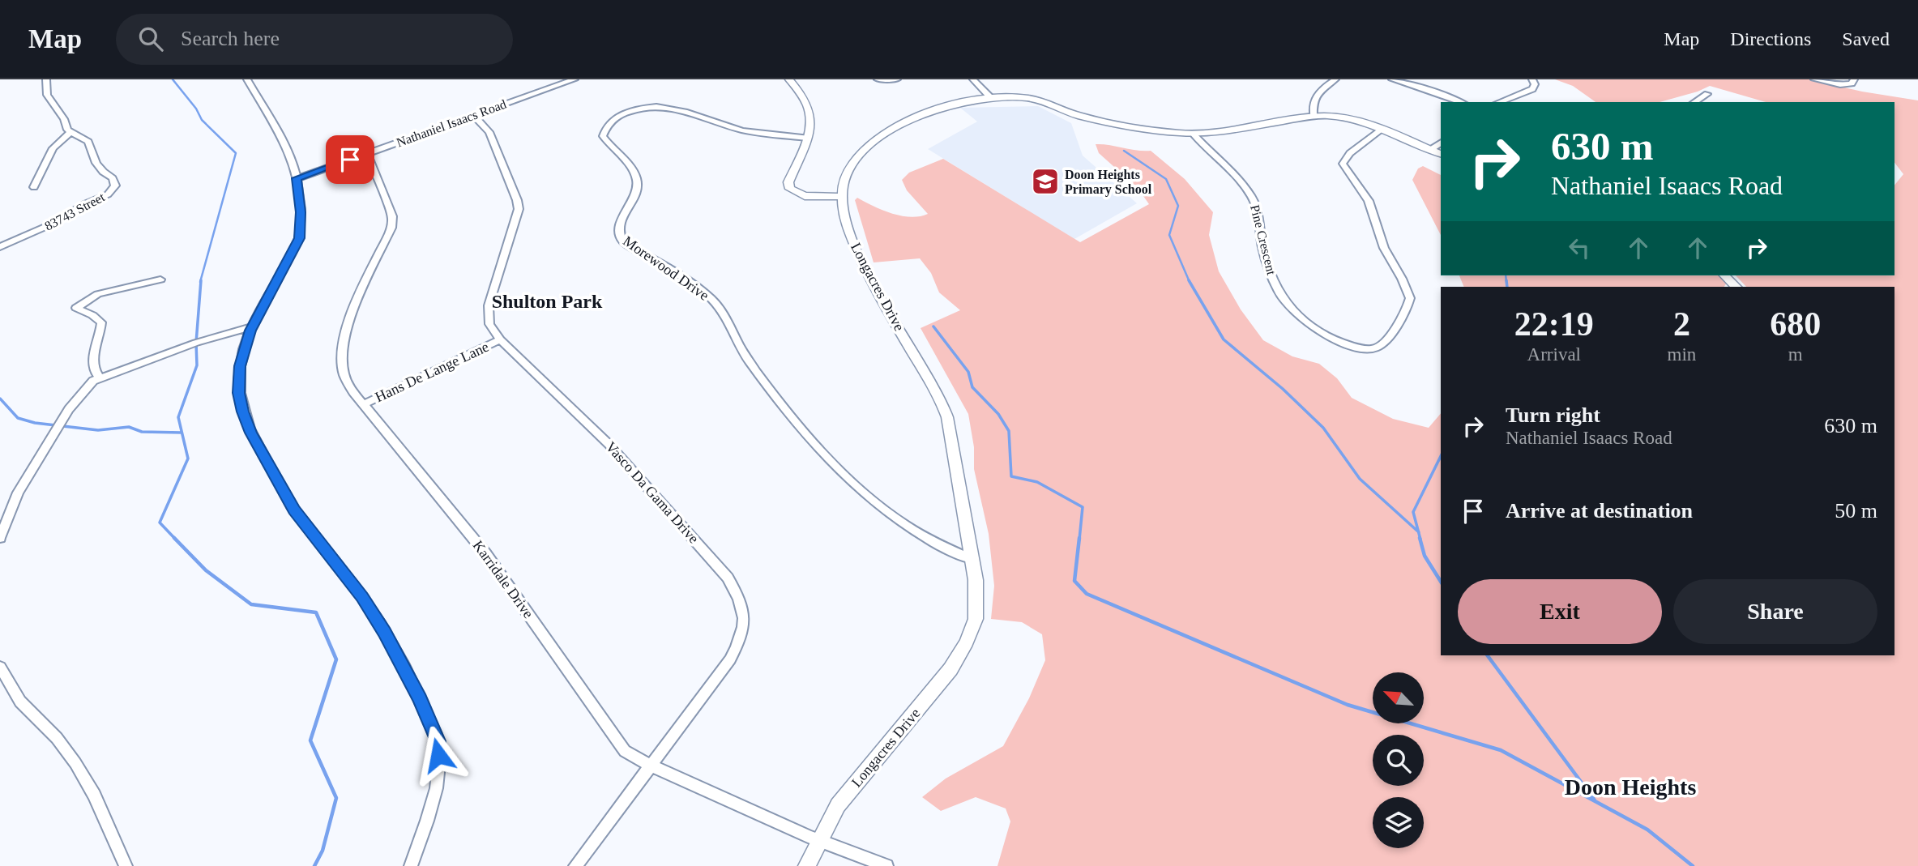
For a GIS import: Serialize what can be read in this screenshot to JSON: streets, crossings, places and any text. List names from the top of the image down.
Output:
{
  "streets": {
    "street": [
      "Nathaniel Isaacs Road",
      "83743 Street",
      "Pine Crescent",
      "Morewood Drive",
      "Longacres Drive",
      "Hans De Lange Lane",
      "Vasco Da Gama Drive",
      "Karridale Drive"
    ]
  },
  "crossings": [
    ["Nathaniel Isaacs Road", "Vasco Da Gama Drive"],
    ["Nathaniel Isaacs Road", "Karridale Drive"],
    ["Morewood Drive", "Longacres Drive"],
    ["Longacres Drive", "Karridale Drive"],
    ["Hans De Lange Lane", "Vasco Da Gama Drive"],
    ["Hans De Lange Lane", "Karridale Drive"],
    ["Vasco Da Gama Drive", "Karridale Drive"]
  ],
  "districts": ["Shulton Park", "Doon Heights"],
  "places": {
    "school or university": ["Doon Heights Primary School"]
  },
  "north": "top left",
  "page": {
    "header": "Map",
    "search": "Search here",
    "nav": ["Map", "Directions", "Saved"],
    "turn": ["630 m", "Nathaniel Isaacs Road"],
    "eta": [
      "22:19",
      "Arrival",
      "2",
      "min",
      "680",
      "m"
    ],
    "list": [
      {
        "name": "Turn right",
        "note": "Nathaniel Isaacs Road",
        "value": "630 m"
      },
      {
        "name": "Arrive at destination",
        "value": "50 m"
      }
    ],
    "buttons": ["Exit", "Share"]
  }
}
